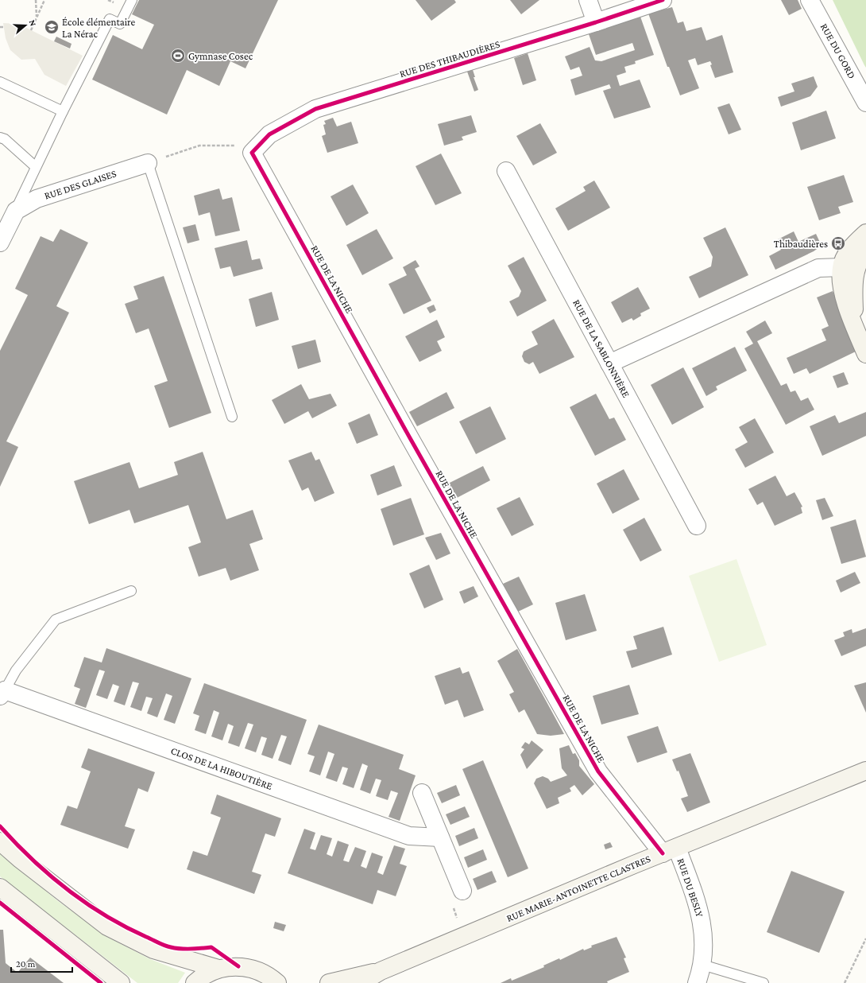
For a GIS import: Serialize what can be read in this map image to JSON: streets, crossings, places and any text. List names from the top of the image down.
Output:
{
  "streets": {
    "street": [
      "RUE DU GORD",
      "RUE DES THIBAUDIÈRES",
      "RUE DES GLAISES",
      "RUE DE LA NICHE",
      "RUE DE LA SABLONNIÈRE",
      "CLOS DE LA HIBOUTIÈRE",
      "RUE DU BESLY",
      "RUE MARIE-ANTOINETTE CLASTRES"
    ]
  },
  "crossings": [
    ["RUE DES THIBAUDIÈRES", "RUE DE LA NICHE"],
    ["RUE DE LA NICHE", "RUE DU BESLY"],
    ["RUE DE LA NICHE", "RUE MARIE-ANTOINETTE CLASTRES"],
    ["RUE DU BESLY", "RUE MARIE-ANTOINETTE CLASTRES"]
  ],
  "places": {
    "school or university": ["École élémentaire La Nérac"],
    "sports": ["Gymnase Cosec"],
    "bus stop": ["Thibaudières"]
  },
  "scale_bar": "20 m",
  "north": "right"
}
